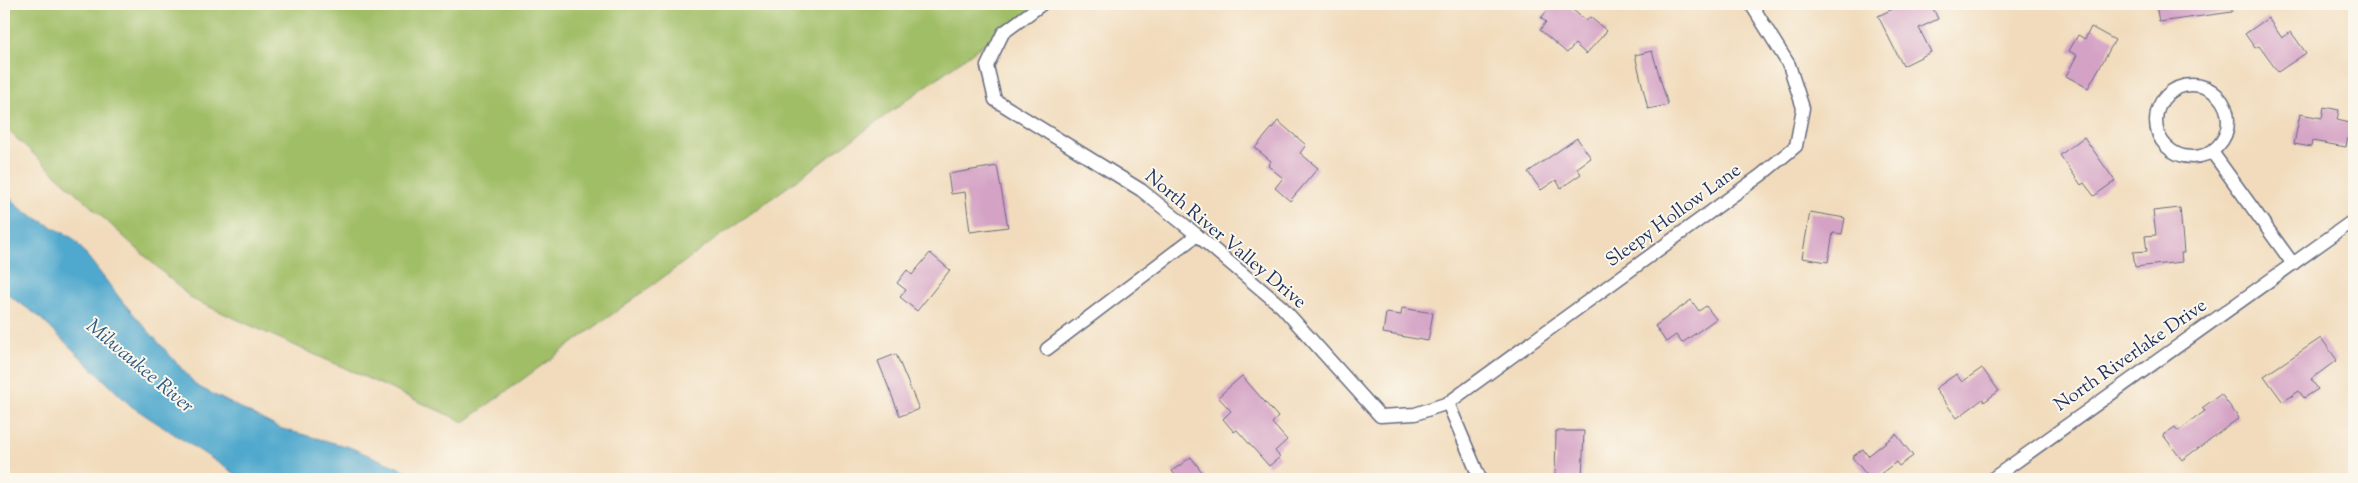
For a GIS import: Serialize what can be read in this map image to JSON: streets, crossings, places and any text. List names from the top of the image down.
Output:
{
  "streets": {
    "street": ["Sleepy Hollow Lane", "North River Valley Drive", "North Riverlake Drive"]
  },
  "crossings": [
    ["Sleepy Hollow Lane", "North River Valley Drive"]
  ],
  "water": ["Milwaukee River"]
}
